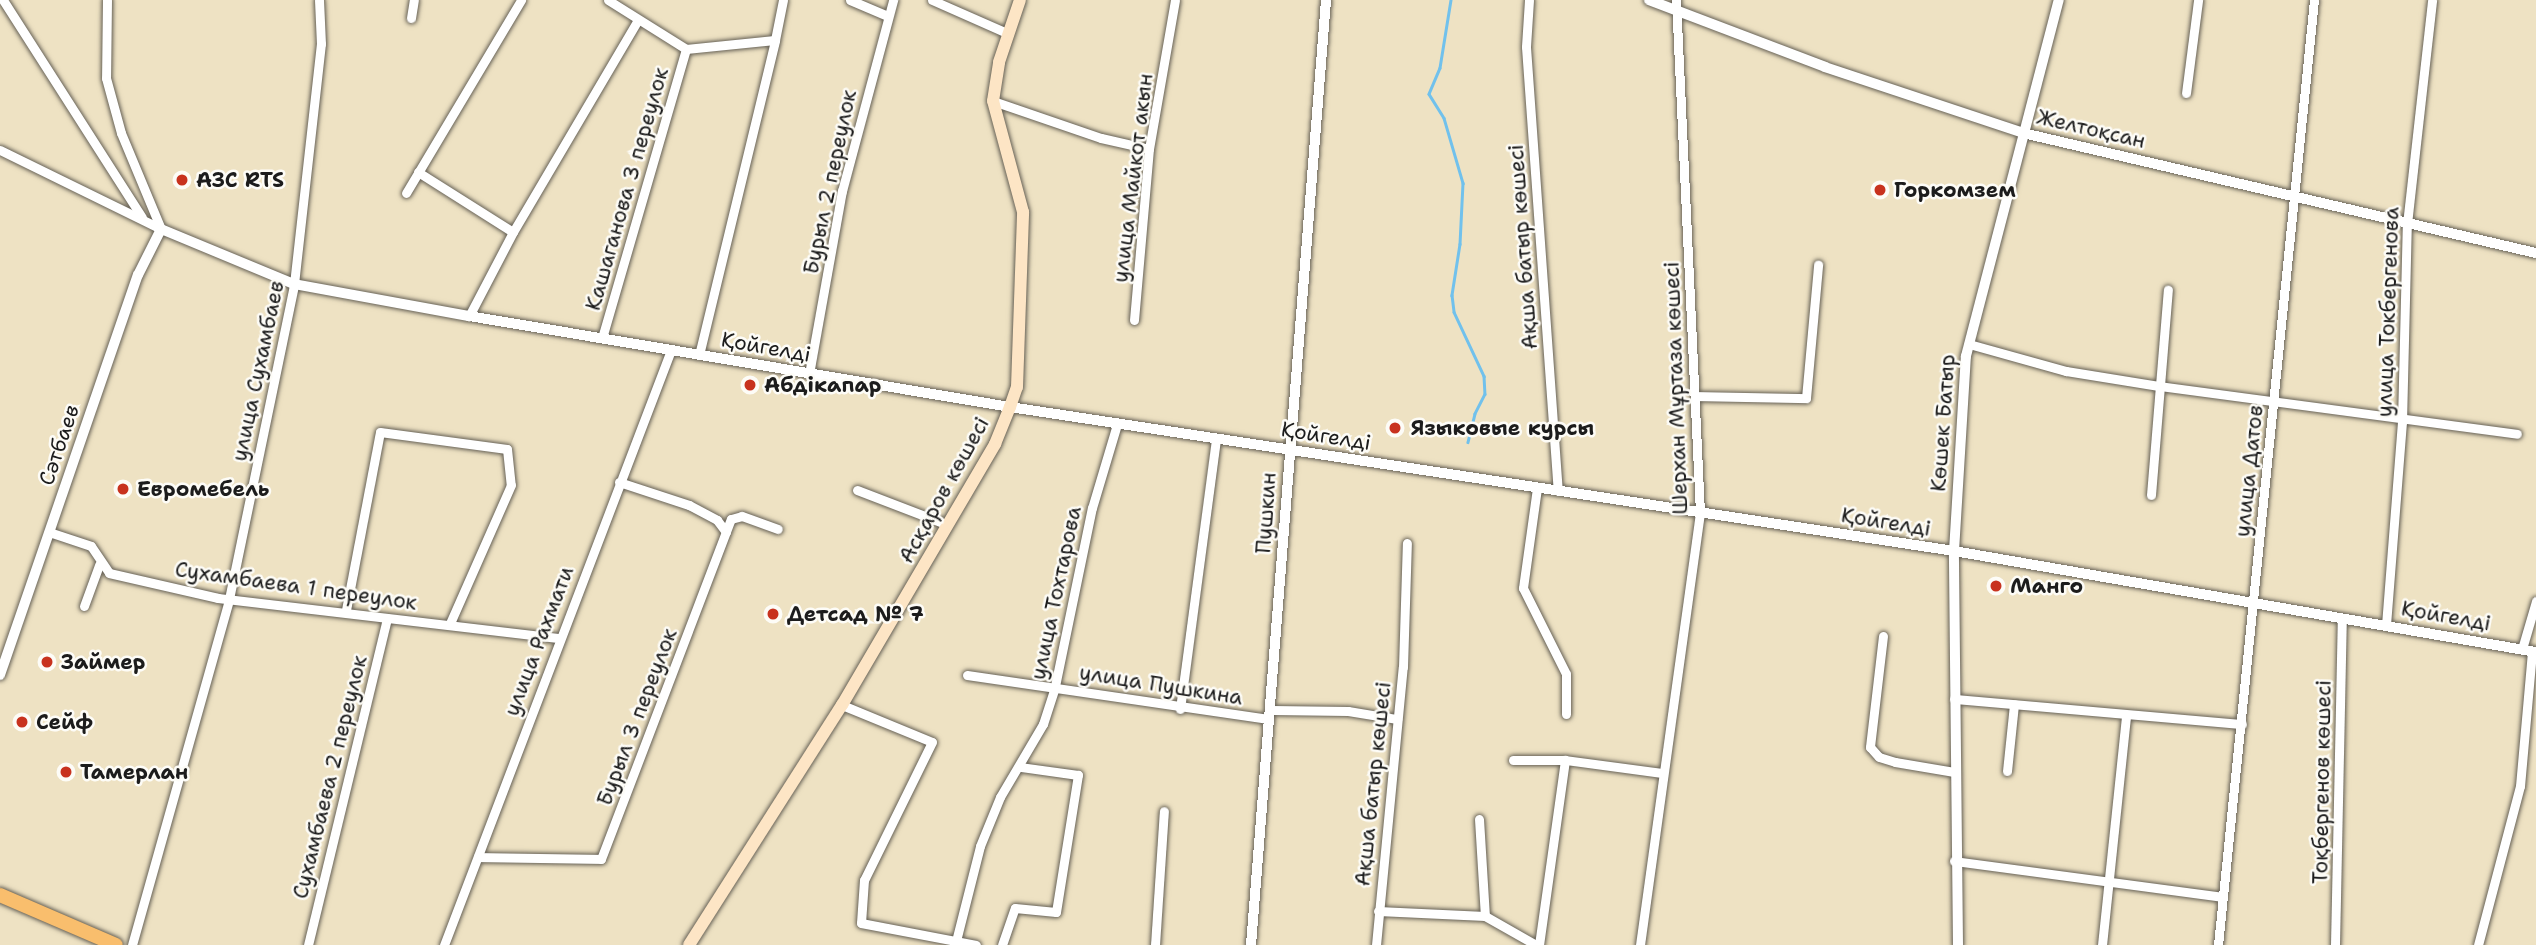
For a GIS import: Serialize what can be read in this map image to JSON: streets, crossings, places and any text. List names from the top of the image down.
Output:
{
  "streets": {
    "main road": ["Асқаров көшесі"],
    "street": [
      "Желтоқсан",
      "улица Майкот акын",
      "Бурыл 2 переулок",
      "Кашаганова 3 переулок",
      "Ақша батыр көшесі",
      "улица Токбергенова",
      "Қойгелді",
      "улица Сухамбаев",
      "Шерхан Мұртаза көшесі",
      "Көшек Батыр",
      "Сәтбаев",
      "улица Датов",
      "Пушкин",
      "Сухамбаева 1 переулок",
      "улица Тохтарова",
      "улица Рахмати",
      "улица Пушкина",
      "Бурыл 3 переулок",
      "Сухамбаева 2 переулок",
      "Тоқбергенов көшесі"
    ]
  },
  "crossings": [
    ["Желтоқсан", "улица Токбергенова"],
    ["Желтоқсан", "Шерхан Мұртаза көшесі"],
    ["Желтоқсан", "Көшек Батыр"],
    ["Желтоқсан", "улица Датов"],
    ["Бурыл 2 переулок", "Қойгелді"],
    ["Кашаганова 3 переулок", "Қойгелді"],
    ["Ақша батыр көшесі", "Қойгелді"],
    ["Ақша батыр көшесі", "улица Пушкина"],
    ["улица Токбергенова", "Қойгелді"],
    ["Қойгелді", "улица Сухамбаев"],
    ["Қойгелді", "Шерхан Мұртаза көшесі"],
    ["Қойгелді", "Көшек Батыр"],
    ["Қойгелді", "Сәтбаев"],
    ["Қойгелді", "улица Датов"],
    ["Қойгелді", "Асқаров көшесі"],
    ["Қойгелді", "Пушкин"],
    ["Қойгелді", "улица Тохтарова"],
    ["Қойгелді", "улица Рахмати"],
    ["Қойгелді", "Тоқбергенов көшесі"],
    ["улица Сухамбаев", "Сухамбаева 1 переулок"],
    ["Сәтбаев", "Сухамбаева 1 переулок"],
    ["Пушкин", "улица Пушкина"],
    ["Сухамбаева 1 переулок", "улица Рахмати"],
    ["Сухамбаева 1 переулок", "Сухамбаева 2 переулок"],
    ["улица Тохтарова", "улица Пушкина"],
    ["улица Рахмати", "Бурыл 3 переулок"]
  ],
  "places": [
    "АЗС RTS",
    "Горкомзем",
    "Абдiкапар",
    "Языковые курсы",
    "Евромебель",
    "Манго",
    "Детсад № 7",
    "Займер",
    "Сейф",
    "Тамерлан"
  ]
}
